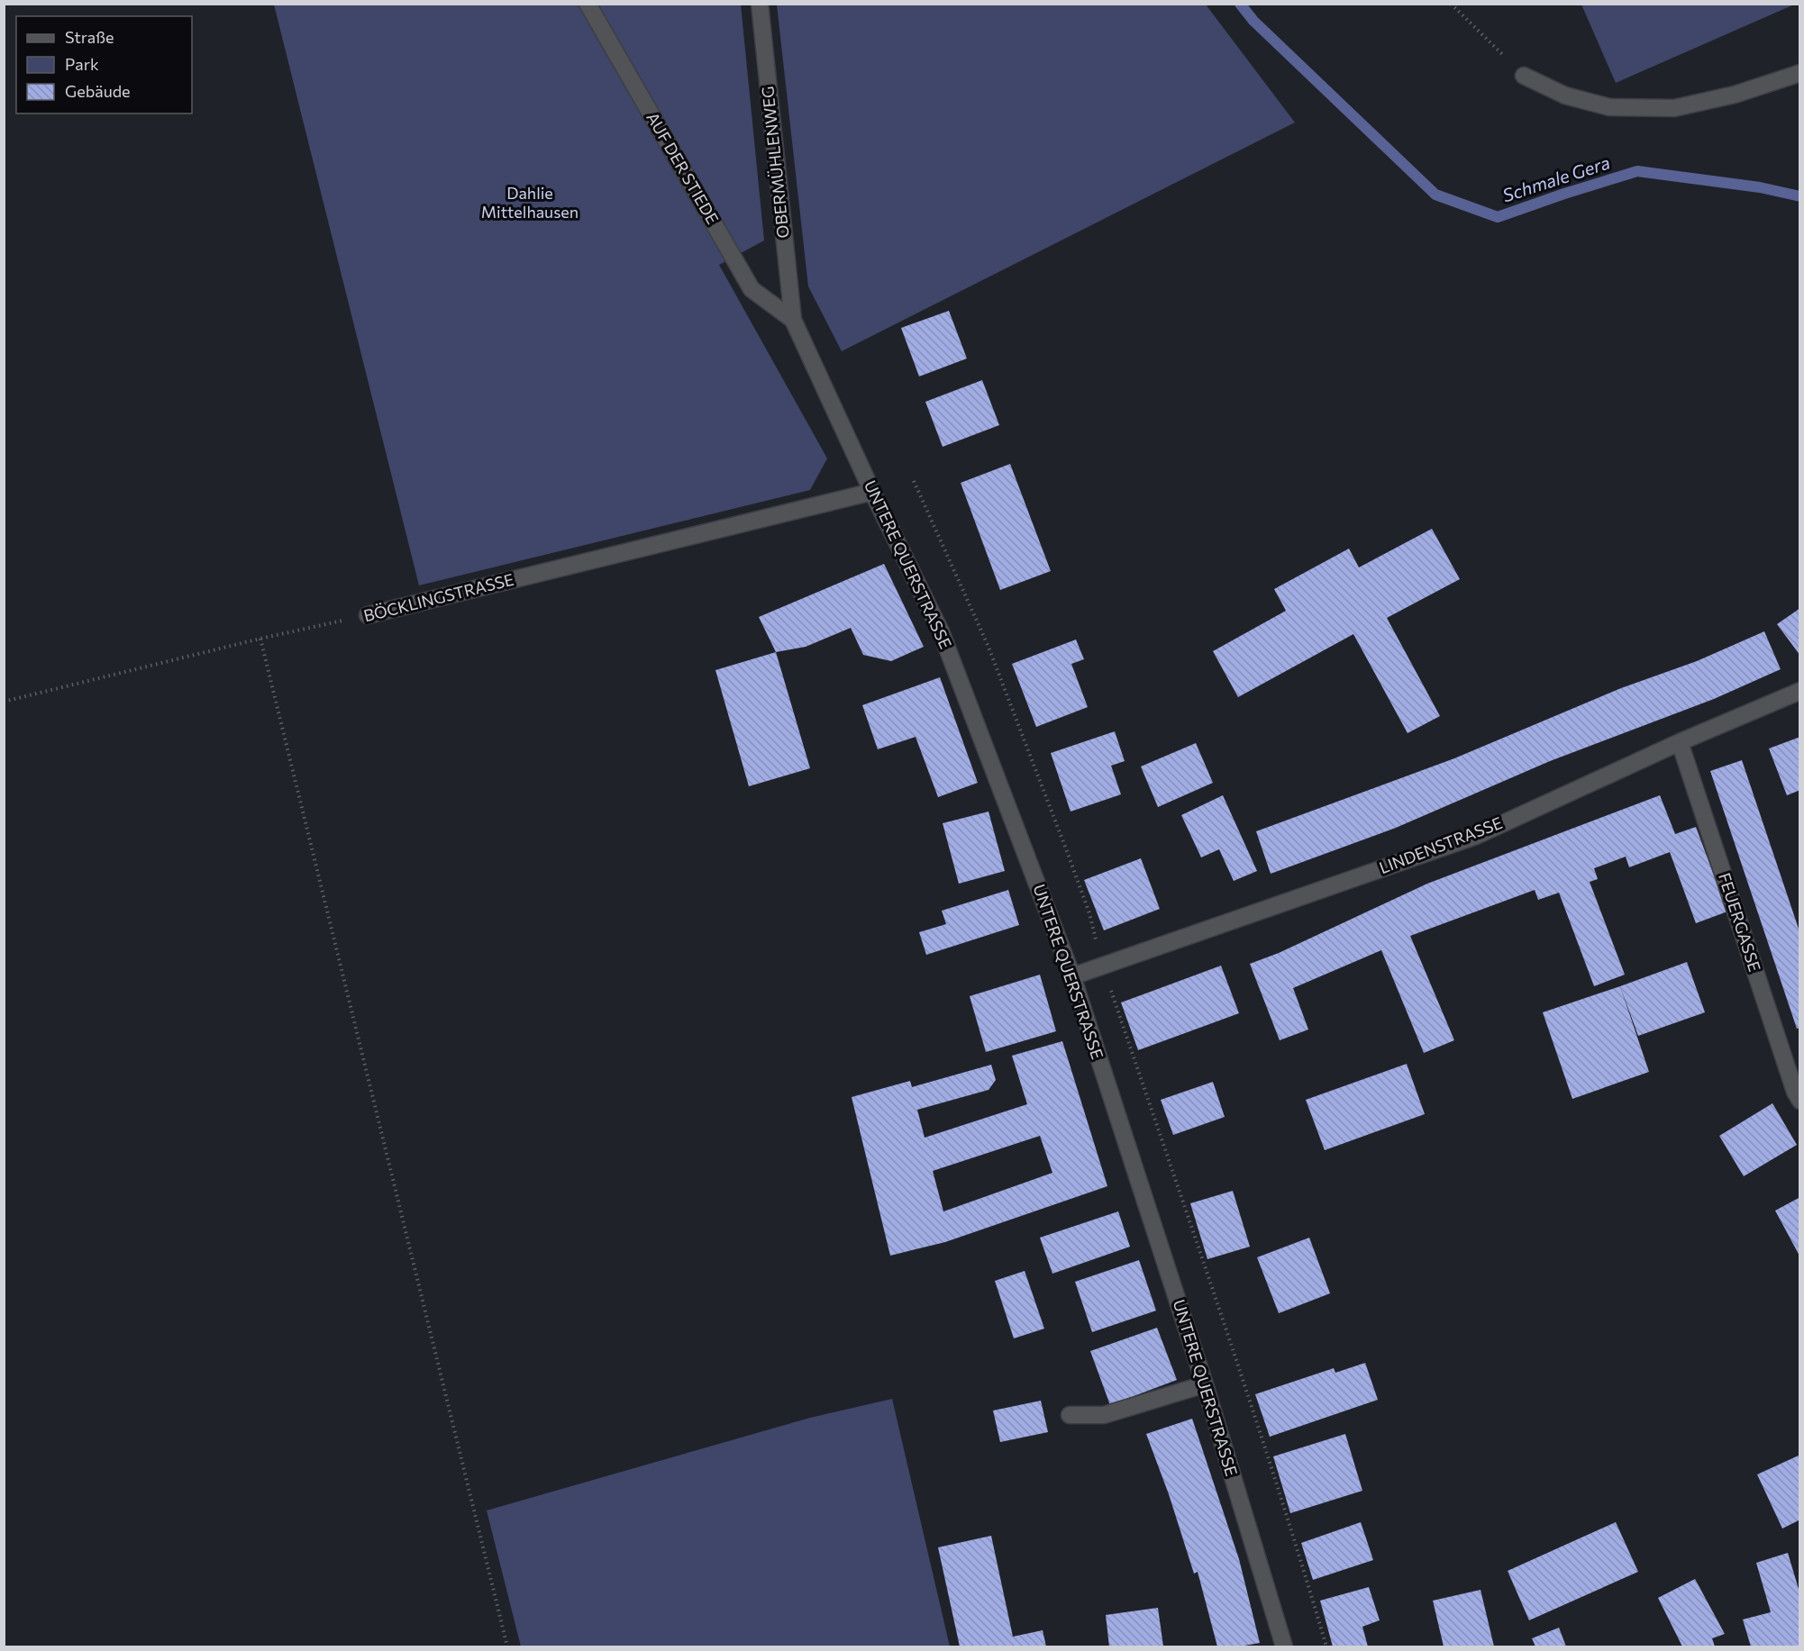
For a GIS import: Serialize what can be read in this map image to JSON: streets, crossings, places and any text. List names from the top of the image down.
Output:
{
  "streets": {
    "street": [
      "OBERMÜHLENWEG",
      "AUF DER STIEDE",
      "UNTERE QUERSTRASSE",
      "BÖCKLINGSTRASSE",
      "LINDENSTRASSE",
      "FEUERGASSE"
    ]
  },
  "crossings": [
    ["OBERMÜHLENWEG", "AUF DER STIEDE"],
    ["OBERMÜHLENWEG", "UNTERE QUERSTRASSE"],
    ["AUF DER STIEDE", "UNTERE QUERSTRASSE"],
    ["UNTERE QUERSTRASSE", "BÖCKLINGSTRASSE"],
    ["UNTERE QUERSTRASSE", "LINDENSTRASSE"],
    ["LINDENSTRASSE", "FEUERGASSE"]
  ],
  "water": ["Schmale Gera"],
  "parks": ["Dahlie Mittelhausen"],
  "legend": ["Straße", "Park", "Gebäude"]
}
